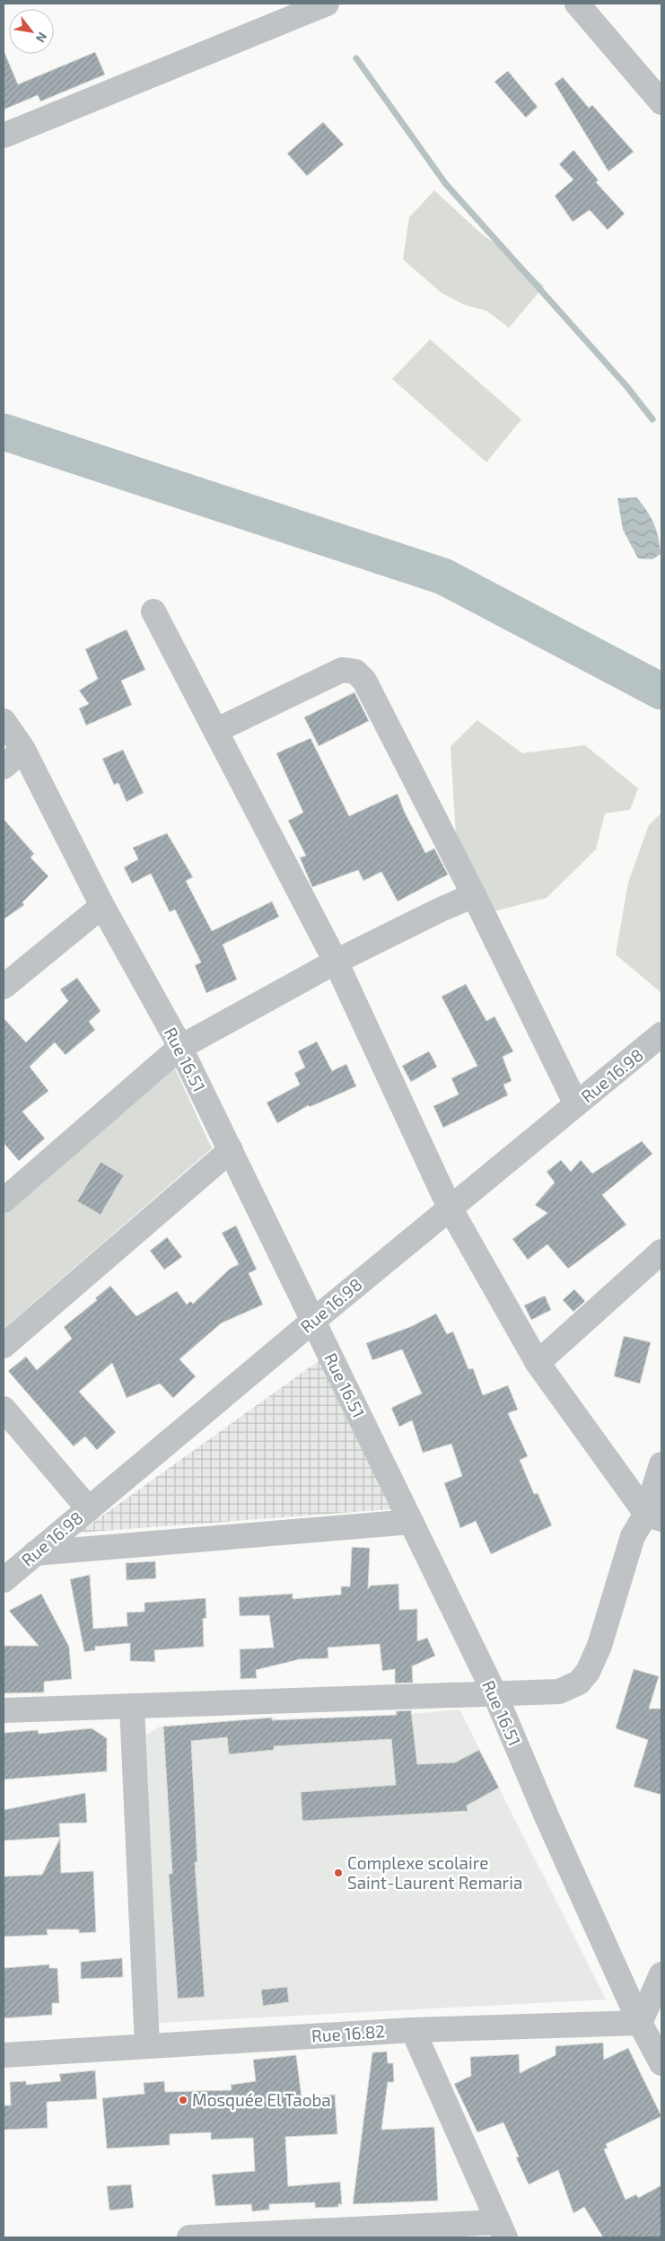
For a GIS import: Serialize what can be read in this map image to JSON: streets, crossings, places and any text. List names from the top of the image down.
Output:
{
  "streets": {
    "street": ["Rue 16.51", "Rue 16.98", "Rue 16.82"]
  },
  "crossings": [
    ["Rue 16.51", "Rue 16.98"],
    ["Rue 16.51", "Rue 16.82"]
  ],
  "places": ["Complexe scolaire Saint-Laurent Remaria", "Mosquée El Taoba"],
  "north": "bottom right"
}
